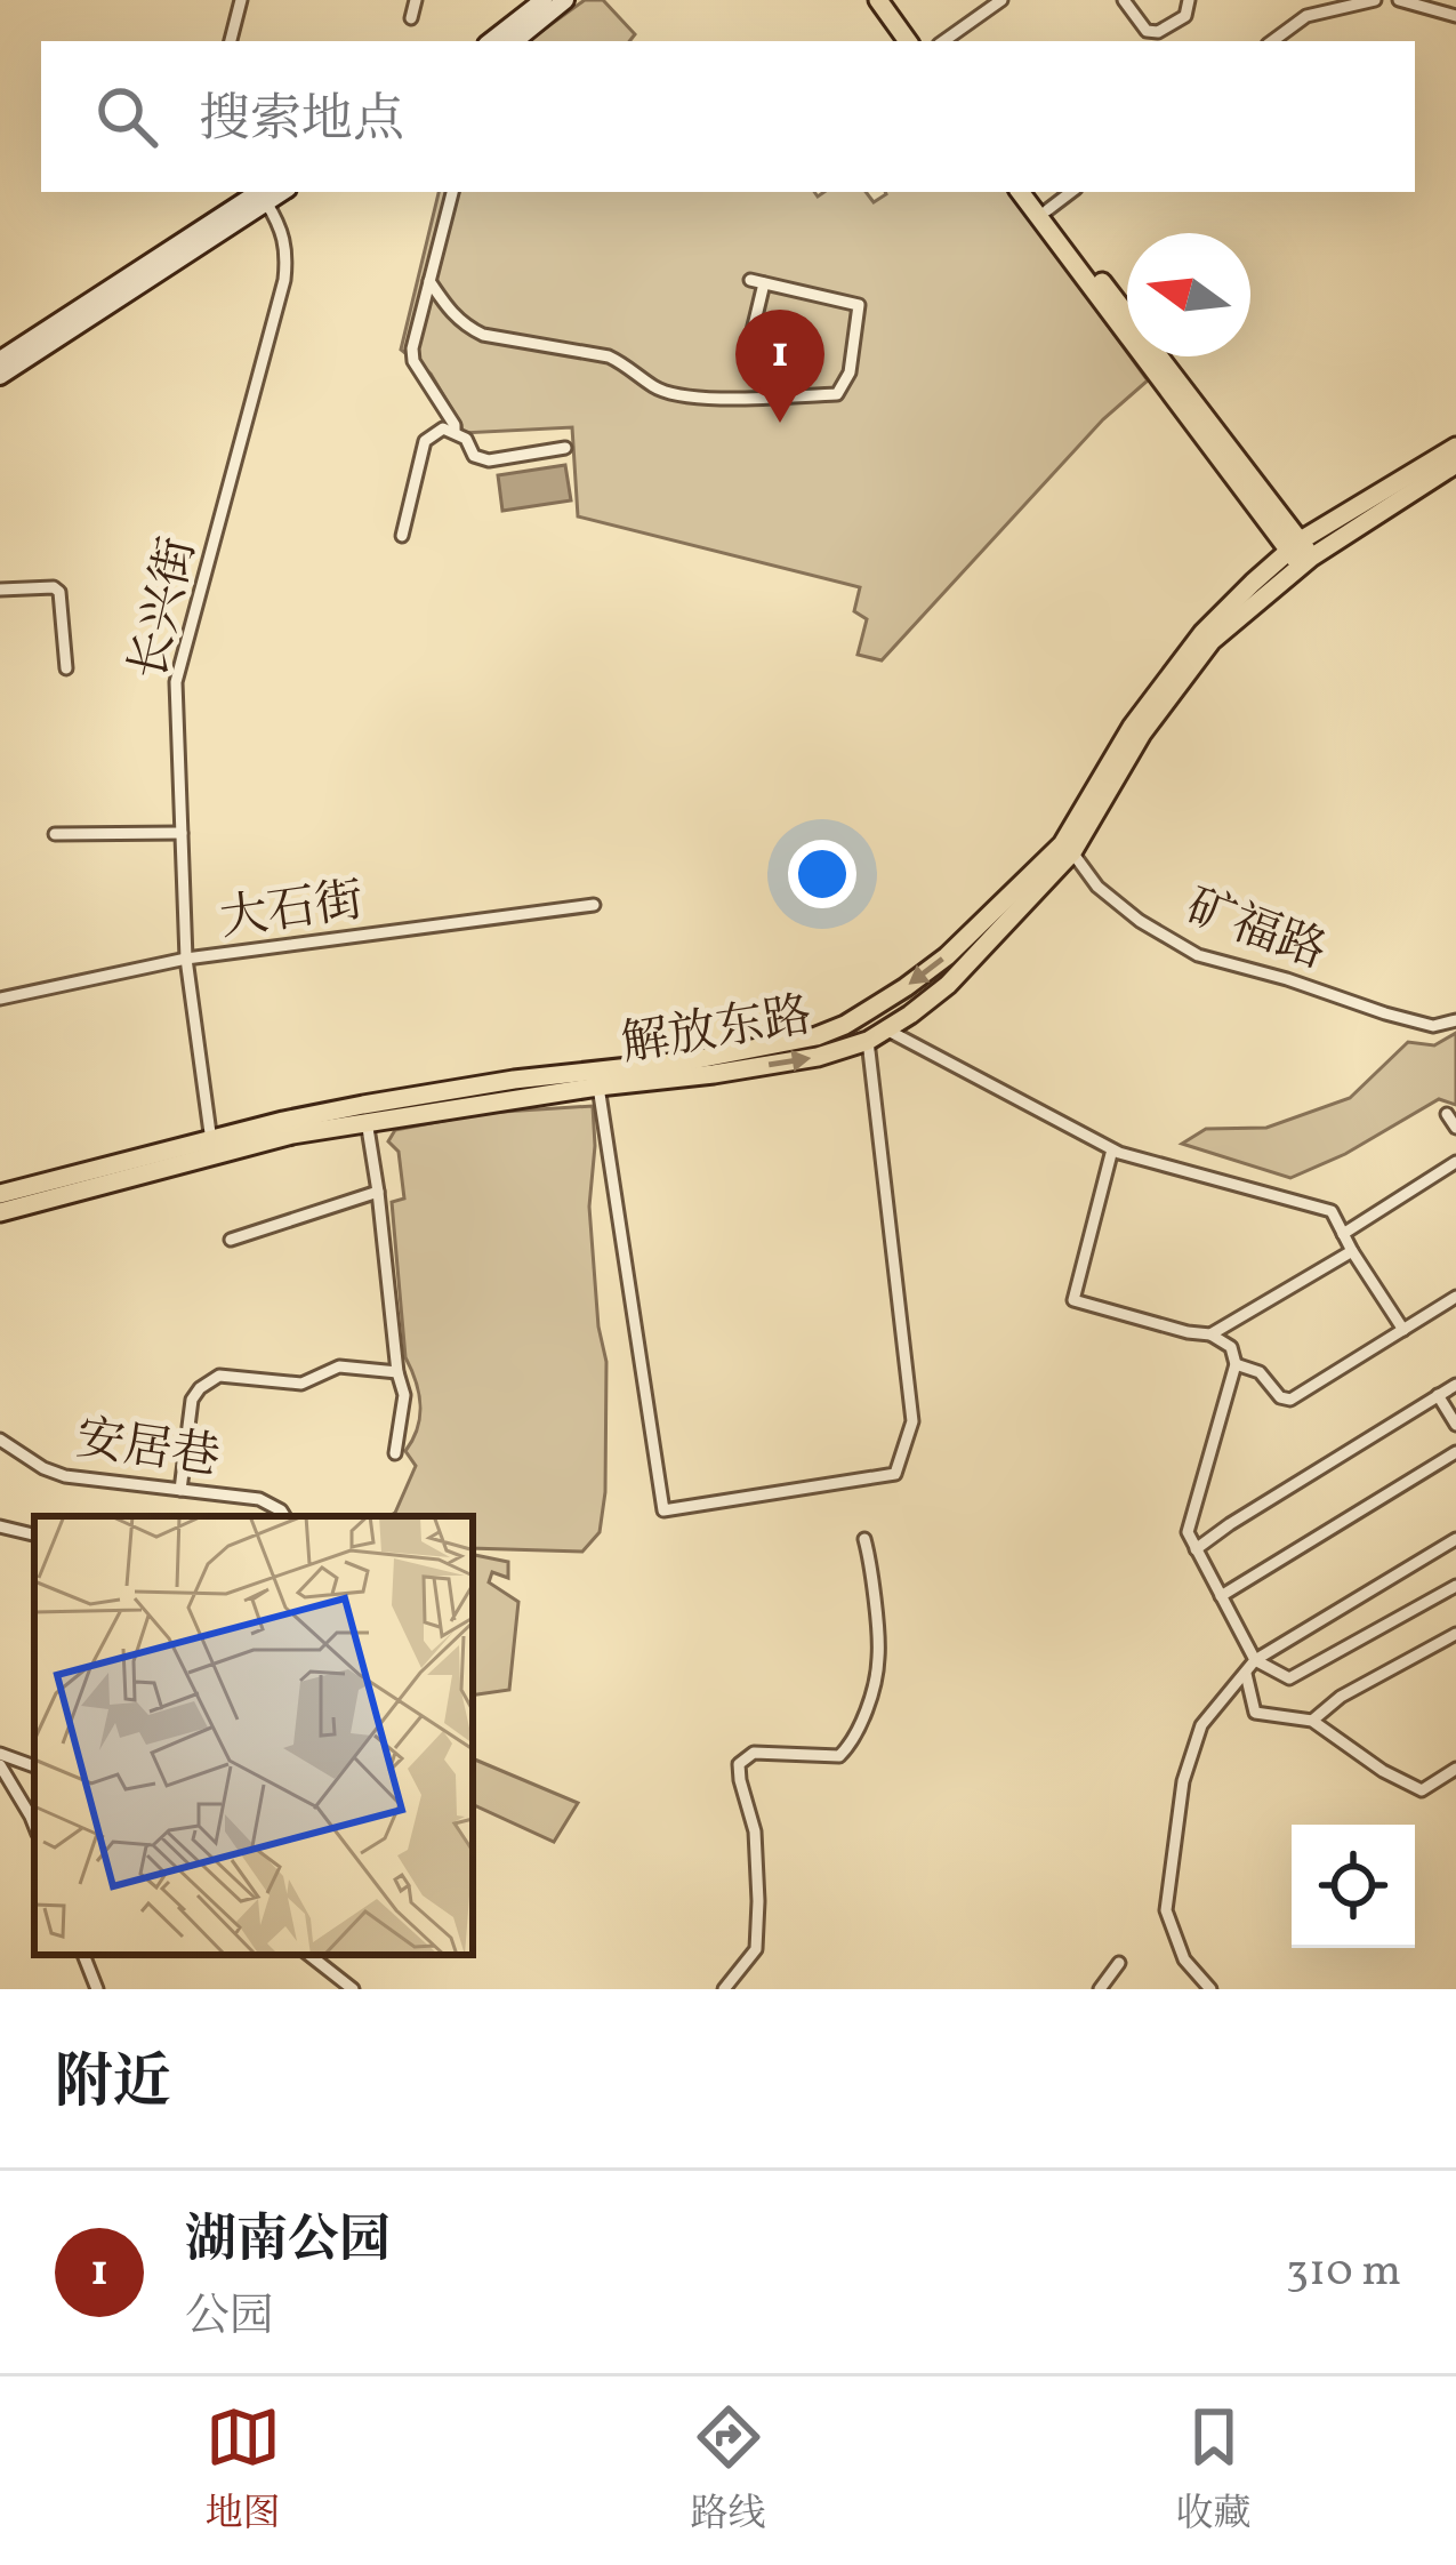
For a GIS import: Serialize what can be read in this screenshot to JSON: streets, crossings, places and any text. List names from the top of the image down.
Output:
{
  "streets": {
    "main road": ["解放东路"],
    "street": [
      "长兴街",
      "大石街",
      "矿福路",
      "安居巷"
    ]
  },
  "crossings": [
    ["长兴街", "大石街"],
    ["长兴街", "解放东路"],
    ["矿福路", "解放东路"]
  ],
  "north": "left",
  "page": {
    "search": "搜索地点",
    "pins": "1",
    "heading": "附近",
    "list": [
      {
        "mark": "1",
        "name": "湖南公园",
        "note": "公园",
        "value": "310 m"
      }
    ],
    "nav": ["地图", "路线", "收藏"]
  }
}
